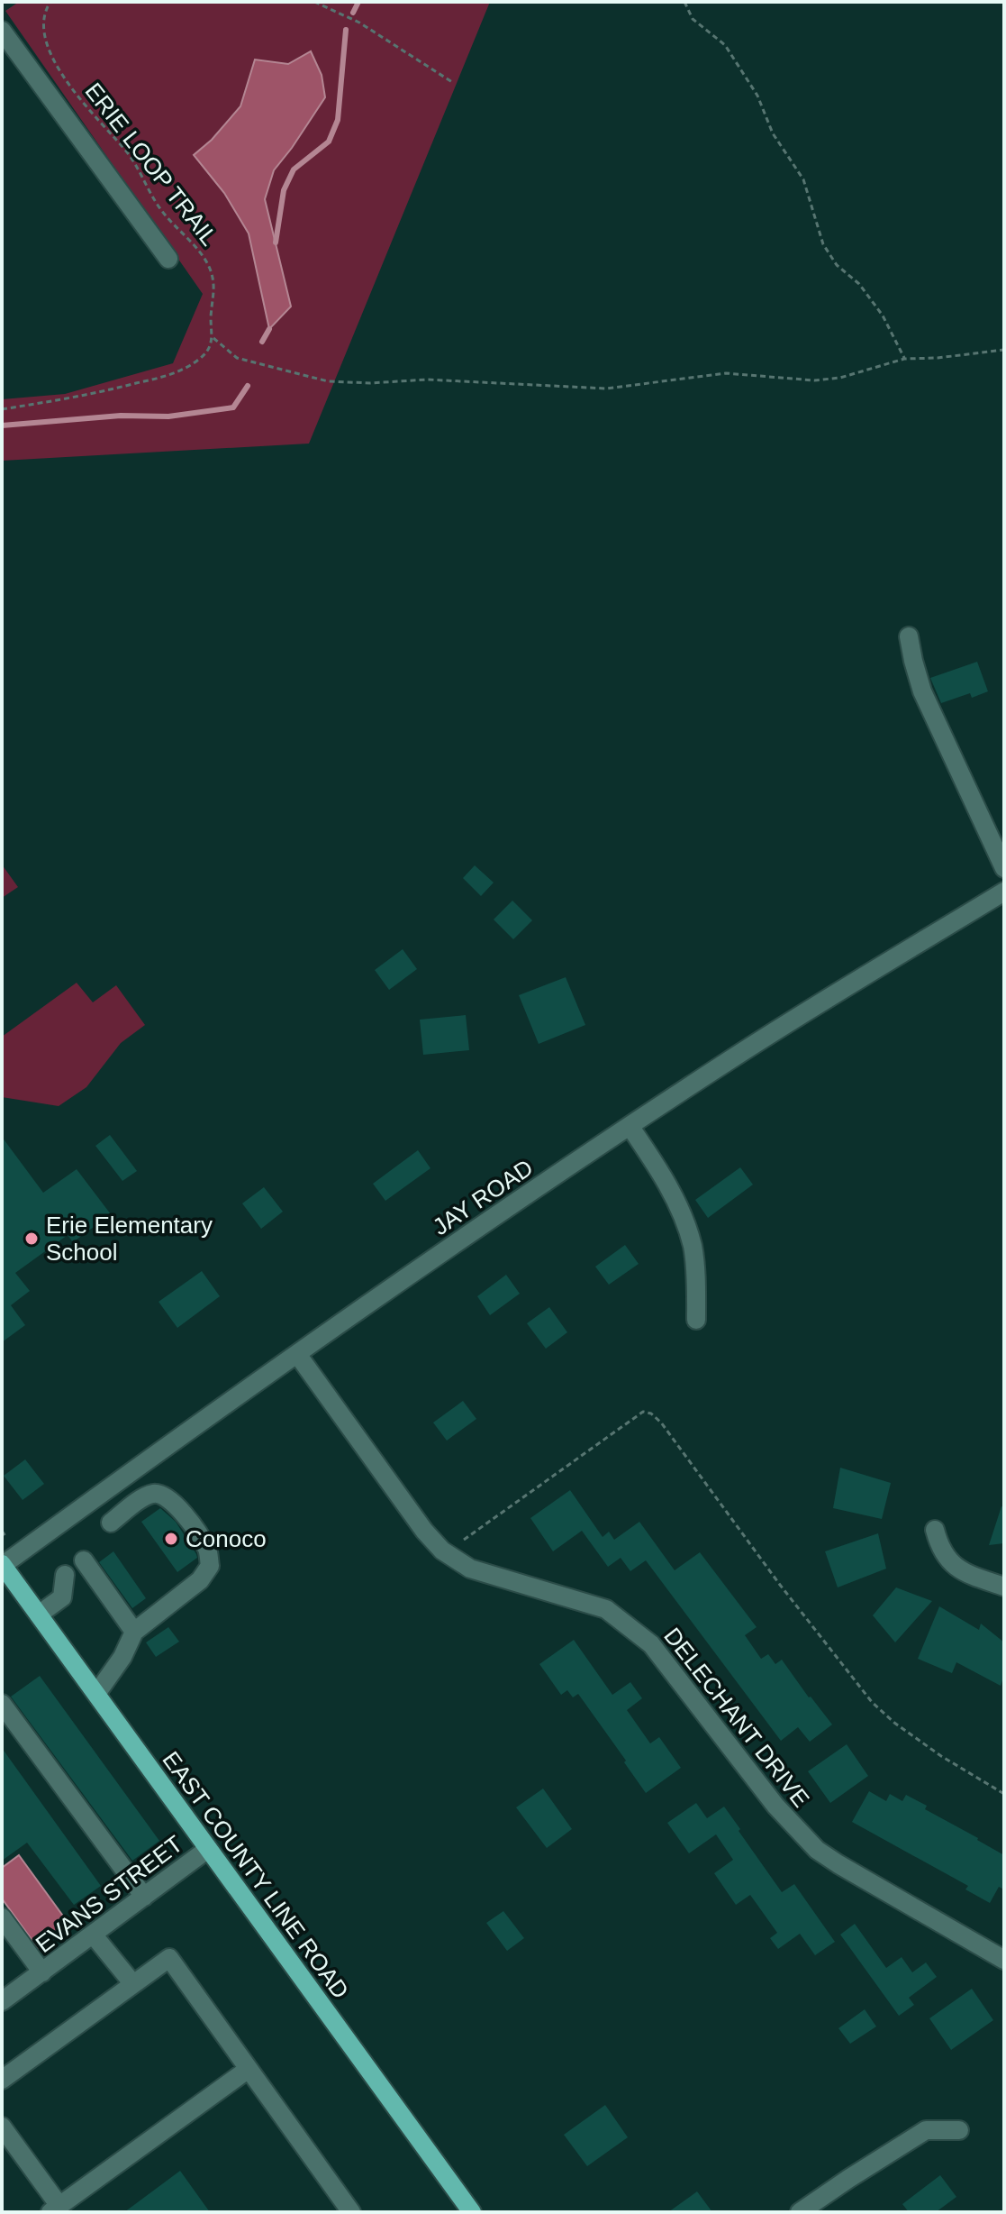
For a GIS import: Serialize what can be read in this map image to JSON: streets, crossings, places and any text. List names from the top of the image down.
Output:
{
  "streets": {
    "main road": ["EAST COUNTY LINE ROAD"],
    "street": ["JAY ROAD", "DELECHANT DRIVE", "EVANS STREET"],
    "path": ["ERIE LOOP TRAIL"]
  },
  "crossings": [
    ["JAY ROAD", "DELECHANT DRIVE"],
    ["JAY ROAD", "EAST COUNTY LINE ROAD"],
    ["EAST COUNTY LINE ROAD", "EVANS STREET"]
  ],
  "places": ["Erie Elementary School", "Conoco"]
}
